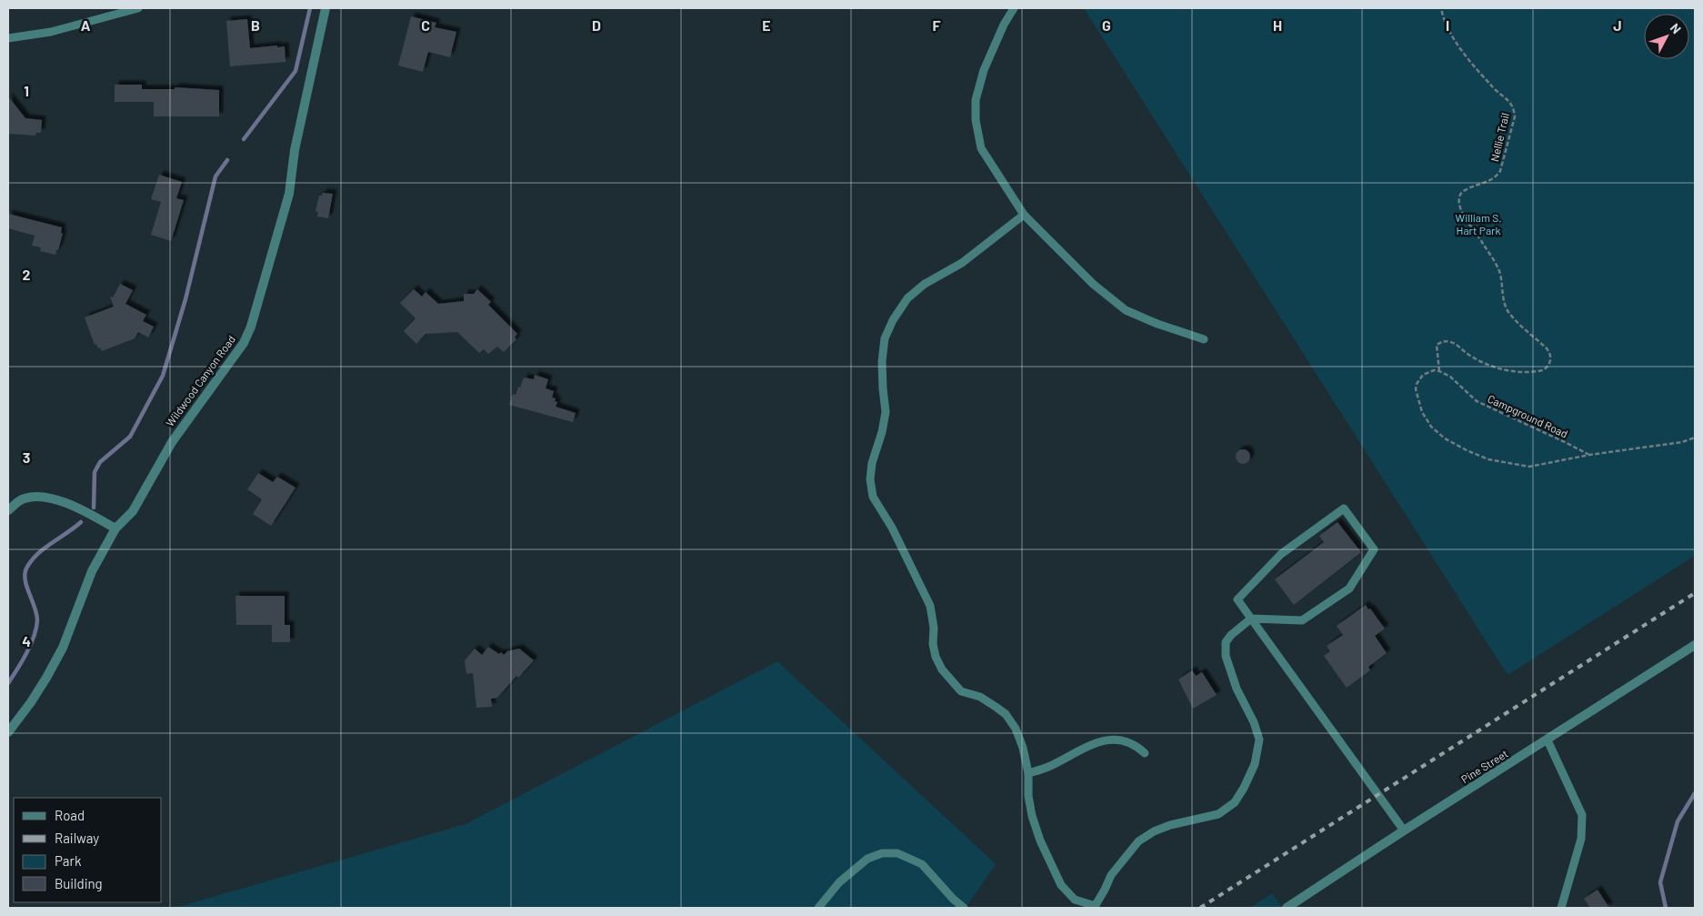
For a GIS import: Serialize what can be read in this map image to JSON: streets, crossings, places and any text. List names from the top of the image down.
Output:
{
  "streets": {
    "street": ["Wildwood Canyon Road", "Pine Street"],
    "path": ["Nellie Trail", "Campground Road"]
  },
  "crossings": [
    ["Nellie Trail", "Campground Road"]
  ],
  "parks": ["William S. Hart Park"],
  "legend": [
    "Road",
    "Railway",
    "Park",
    "Building"
  ],
  "north": "top right",
  "grid": {
    "columns": [
      "A",
      "B",
      "C",
      "D",
      "E",
      "F",
      "G",
      "H",
      "I",
      "J"
    ],
    "rows": [
      "1",
      "2",
      "3",
      "4"
    ]
  }
}
